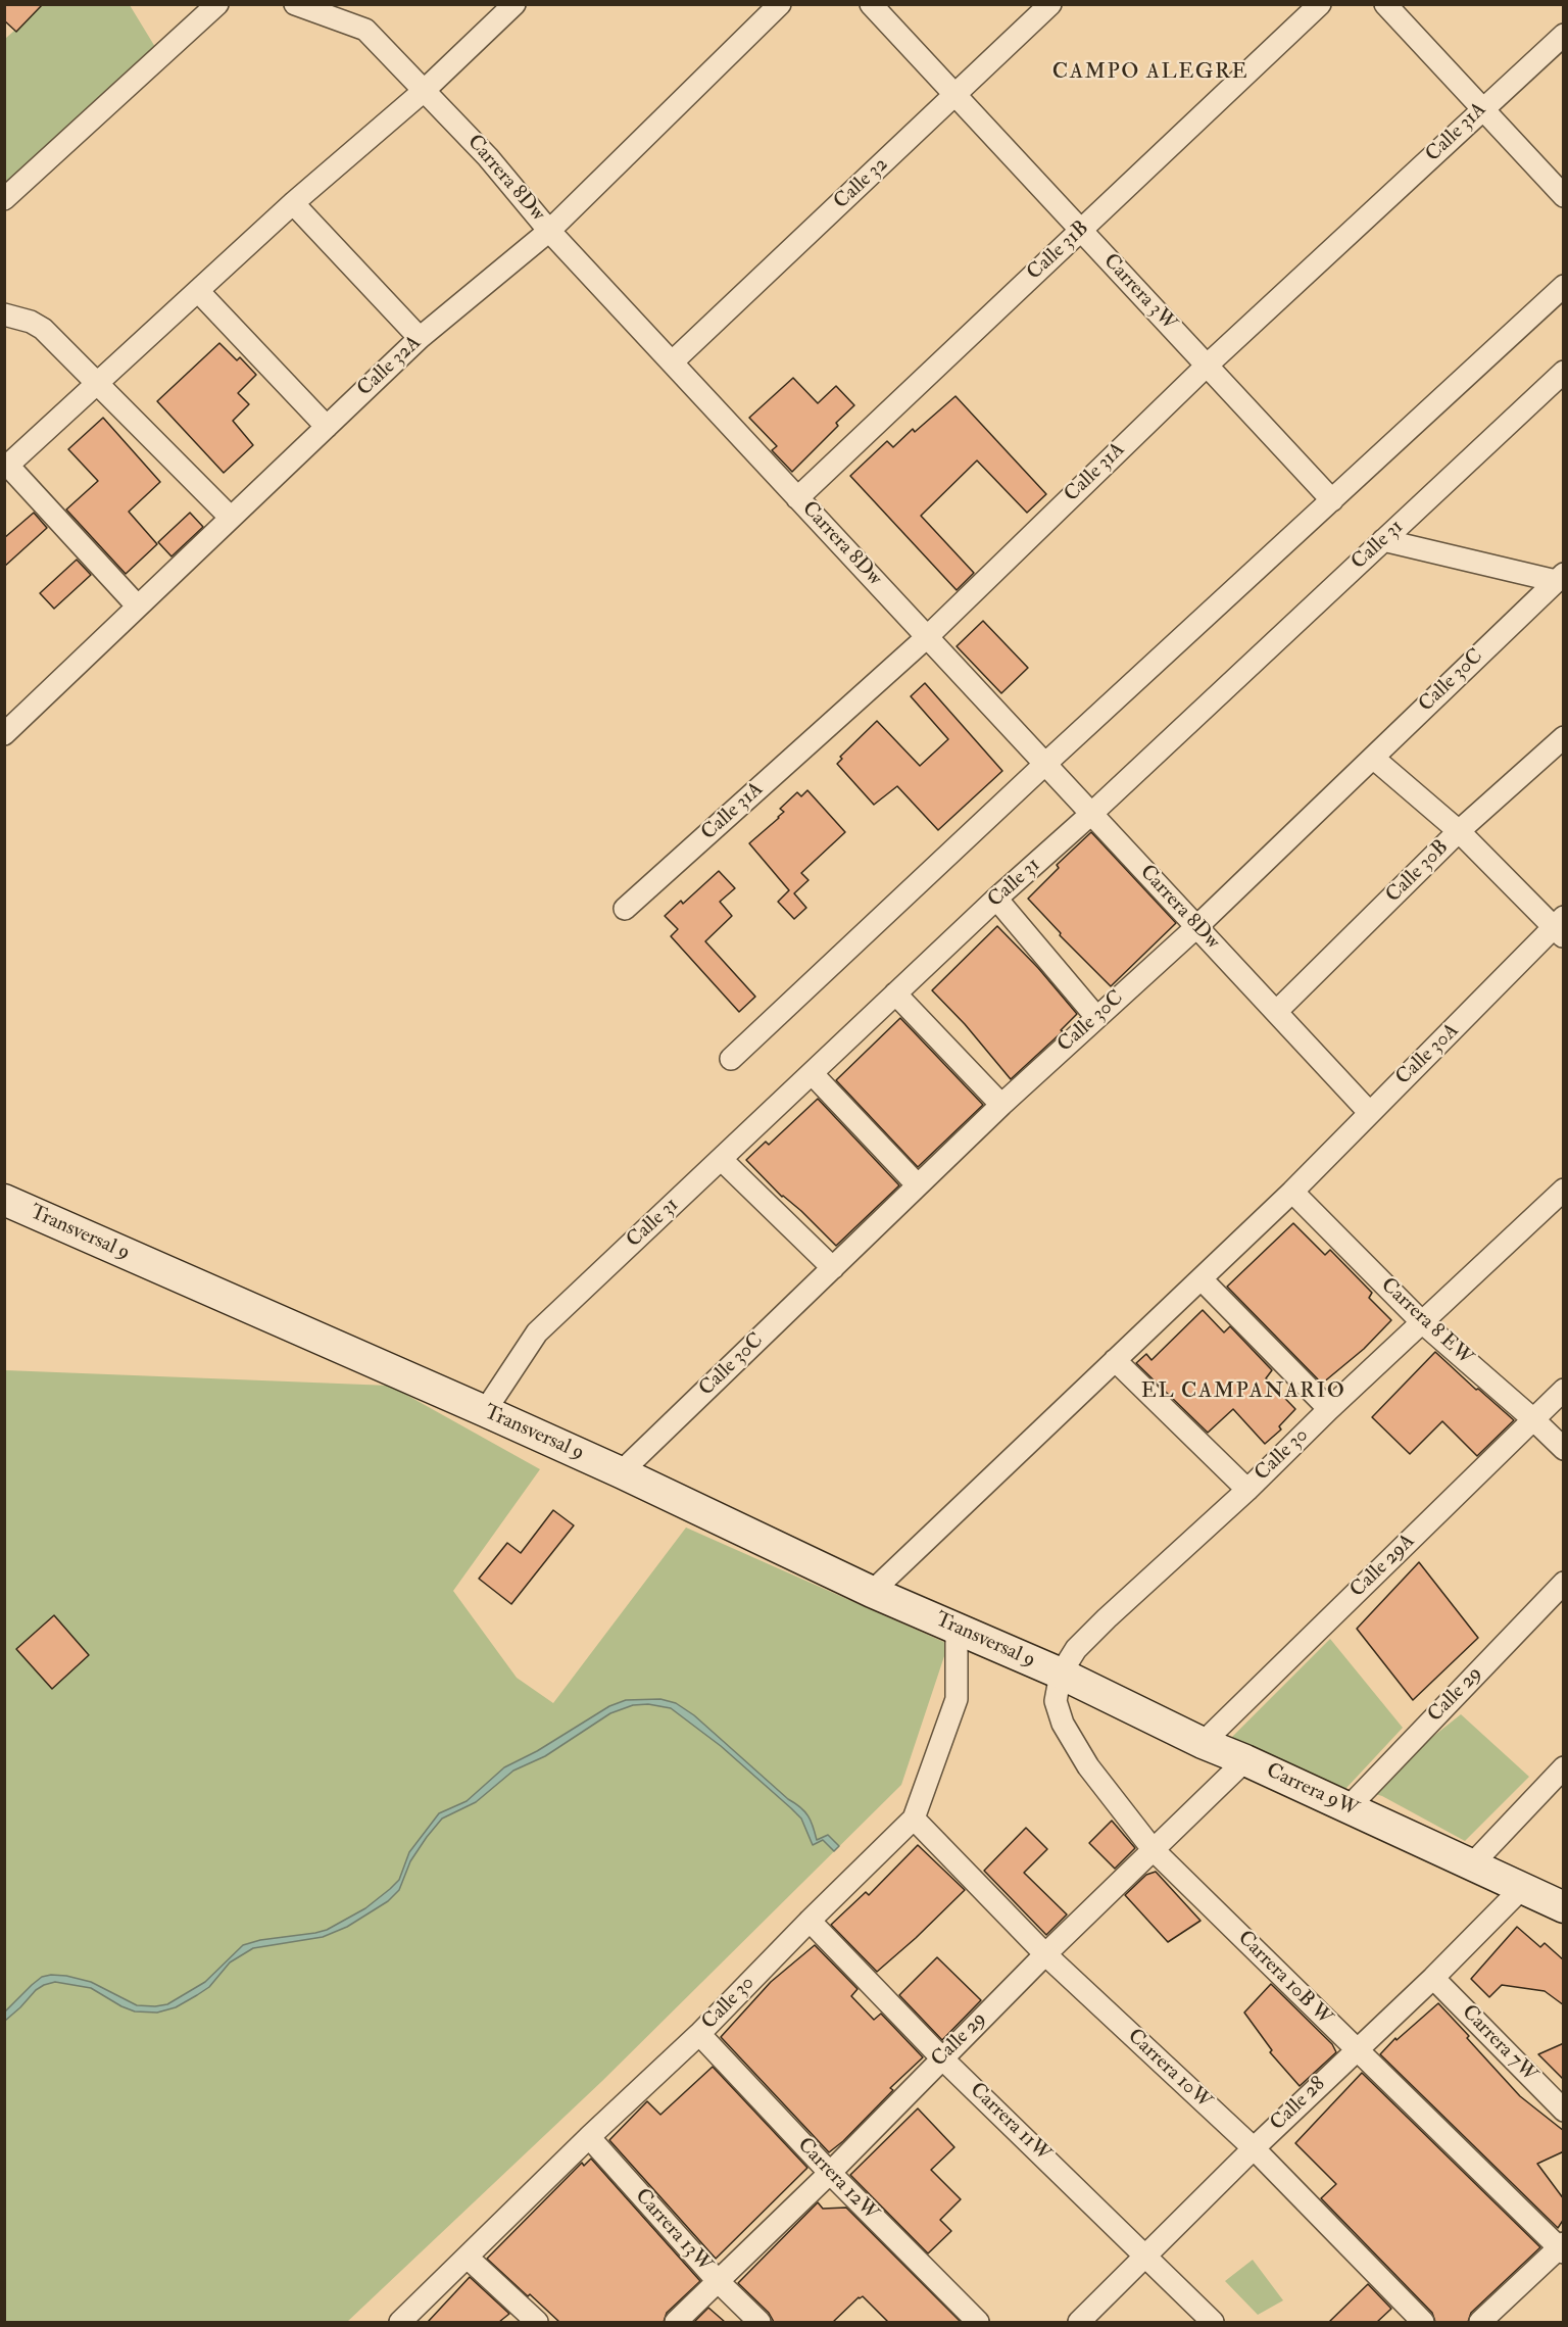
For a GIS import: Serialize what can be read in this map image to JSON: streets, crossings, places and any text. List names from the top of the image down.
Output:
{
  "streets": {
    "main road": ["Transversal 9", "Carrera 9W"],
    "street": [
      "Calle 31A",
      "Carrera 8Dw",
      "Calle 32",
      "Calle 31B",
      "Carrera 3W",
      "Calle 32A",
      "Calle 31",
      "Calle 30C",
      "Calle 30B",
      "Calle 30A",
      "Carrera 8 EW",
      "Calle 30",
      "Calle 29A",
      "Calle 29",
      "Carrera 10B W",
      "Carrera 7W",
      "Carrera 10W",
      "Calle 28",
      "Carrera 11W",
      "Carrera 12W",
      "Carrera 13W"
    ]
  },
  "crossings": [
    ["Calle 31A", "Carrera 8Dw"],
    ["Calle 31A", "Carrera 3W"],
    ["Carrera 8Dw", "Calle 32"],
    ["Carrera 8Dw", "Calle 31B"],
    ["Carrera 8Dw", "Calle 32A"],
    ["Carrera 8Dw", "Calle 31"],
    ["Carrera 8Dw", "Calle 30C"],
    ["Carrera 8Dw", "Calle 30B"],
    ["Carrera 8Dw", "Calle 30A"],
    ["Calle 32", "Carrera 3W"],
    ["Calle 31B", "Carrera 3W"],
    ["Calle 31", "Transversal 9"],
    ["Calle 30C", "Transversal 9"],
    ["Calle 30A", "Transversal 9"],
    ["Calle 30A", "Carrera 8 EW"],
    ["Transversal 9", "Calle 30"],
    ["Transversal 9", "Carrera 9W"],
    ["Transversal 9", "Carrera 10B W"],
    ["Carrera 8 EW", "Calle 30"],
    ["Carrera 8 EW", "Calle 29A"],
    ["Calle 30", "Carrera 9W"],
    ["Calle 30", "Carrera 10B W"],
    ["Calle 30", "Carrera 10W"],
    ["Calle 30", "Carrera 11W"],
    ["Calle 30", "Carrera 12W"],
    ["Calle 30", "Carrera 13W"],
    ["Calle 29A", "Carrera 9W"],
    ["Calle 29", "Carrera 9W"],
    ["Calle 29", "Carrera 10B W"],
    ["Calle 29", "Carrera 10W"],
    ["Calle 29", "Carrera 11W"],
    ["Calle 29", "Carrera 12W"],
    ["Calle 29", "Carrera 13W"],
    ["Carrera 9W", "Carrera 10B W"],
    ["Carrera 9W", "Calle 28"],
    ["Carrera 10B W", "Calle 28"],
    ["Carrera 7W", "Calle 28"],
    ["Carrera 10W", "Calle 28"],
    ["Calle 28", "Carrera 11W"]
  ],
  "districts": ["CAMPO ALEGRE", "EL CAMPANARIO"]
}
